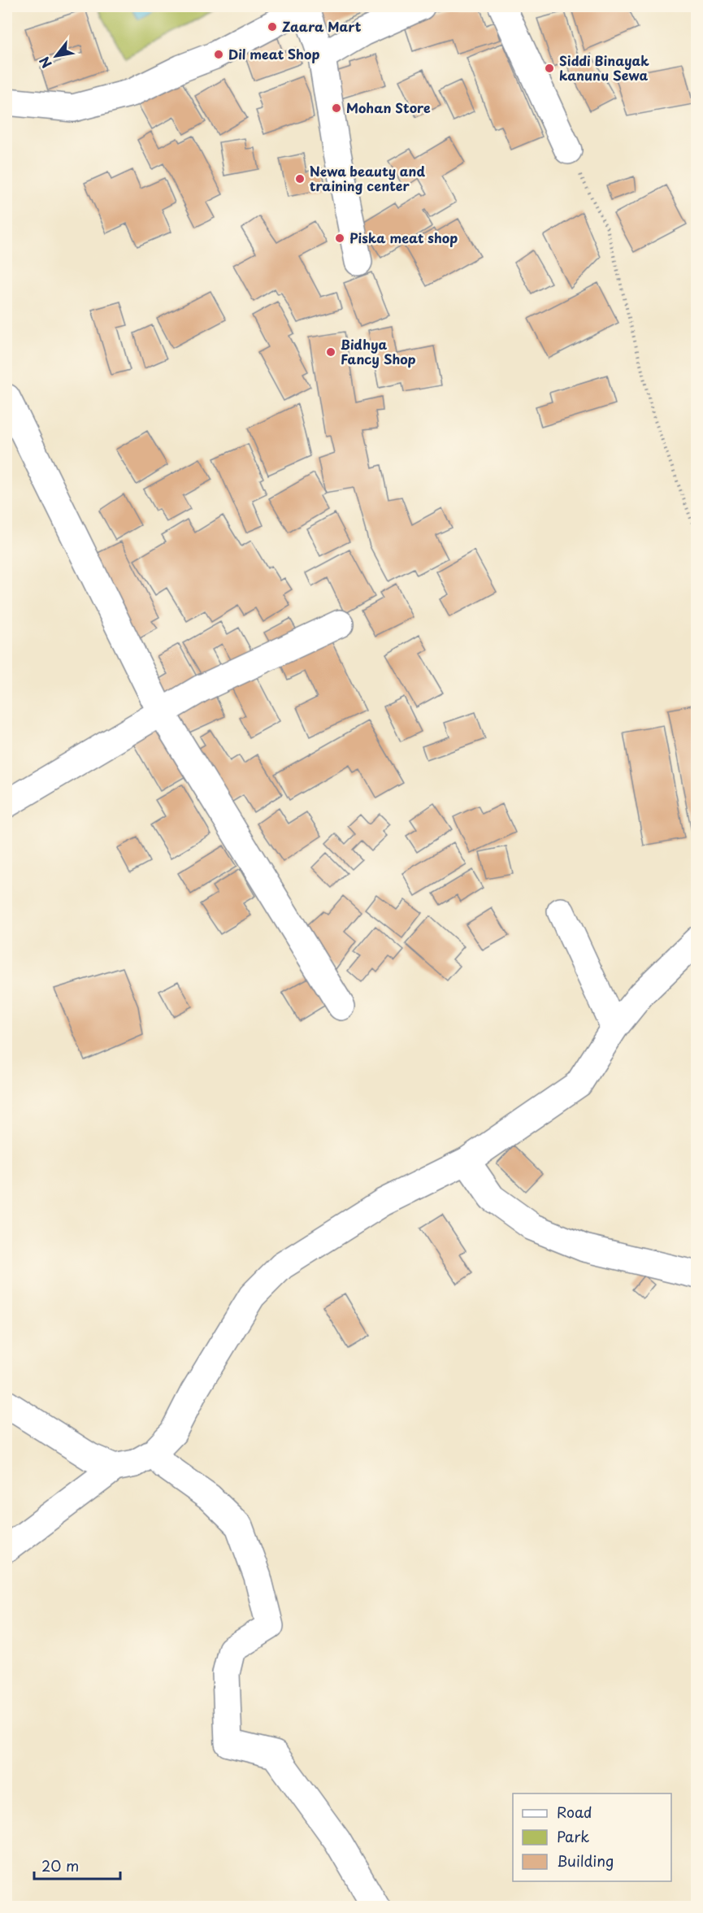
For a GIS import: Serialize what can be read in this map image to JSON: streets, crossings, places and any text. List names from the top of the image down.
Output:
{
  "places": [
    "Zaara Mart",
    "Dil meat Shop",
    "Siddi Binayak kanunu Sewa",
    "Mohan Store",
    "Newa beauty and training center",
    "Piska meat shop",
    "Bidhya Fancy Shop"
  ],
  "legend": ["Road", "Park", "Building"],
  "scale_bar": "20 m",
  "north": "bottom left"
}
